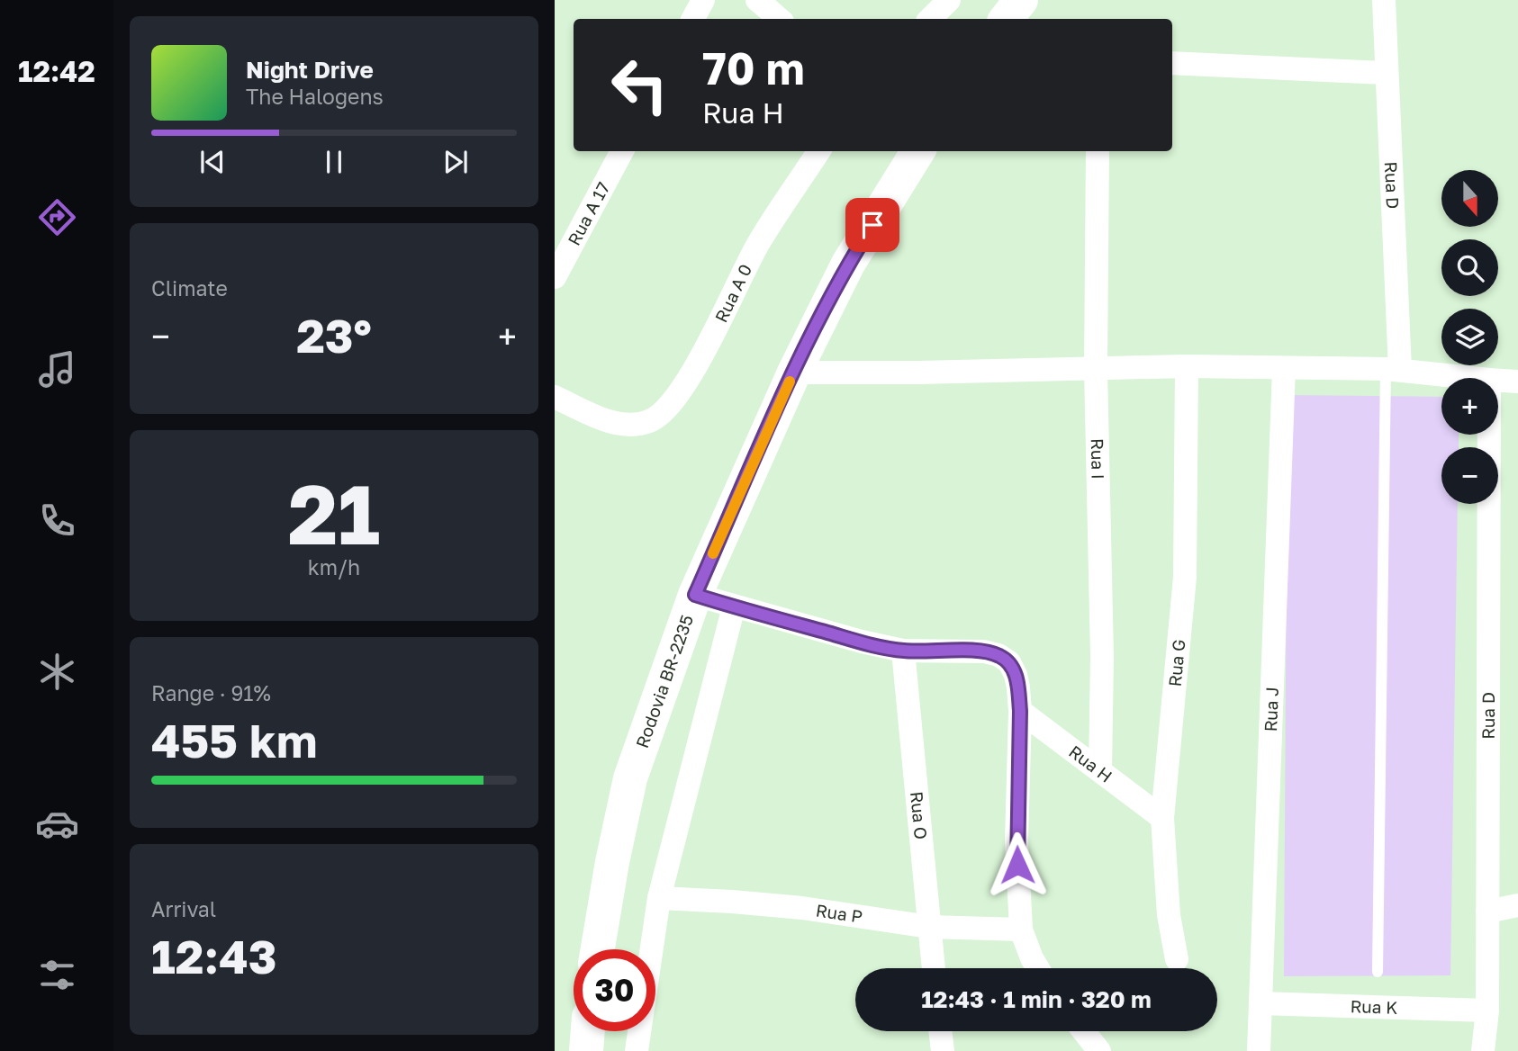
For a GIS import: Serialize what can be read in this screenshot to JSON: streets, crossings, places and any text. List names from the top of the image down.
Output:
{
  "streets": {
    "main road": ["Rodovia BR-2235"],
    "street": [
      "Rua D",
      "Rua A 17",
      "Rua A 0",
      "Rua I",
      "Rua G",
      "Rua J",
      "Rua H",
      "Rua O",
      "Rua P",
      "Rua K"
    ]
  },
  "crossings": [
    ["Rua D", "Rua K"],
    ["Rua I", "Rua H"],
    ["Rua G", "Rua H"],
    ["Rua J", "Rua K"],
    ["Rua O", "Rua P"]
  ],
  "north": "bottom",
  "page": {
    "tabs": "12:42",
    "turn": ["70 m", "Rua H"],
    "song": ["Night Drive", "The Halogens"],
    "map_buttons": ["+", "−"],
    "tile": [
      "Climate",
      ["21", "km/h"],
      ["Range · 91%", "455 km"],
      ["Arrival", "12:43"]
    ],
    "heat": ["−", "23°", "+"],
    "limit": "30",
    "trip": "12:43 · 1 min · 320 m"
  }
}
